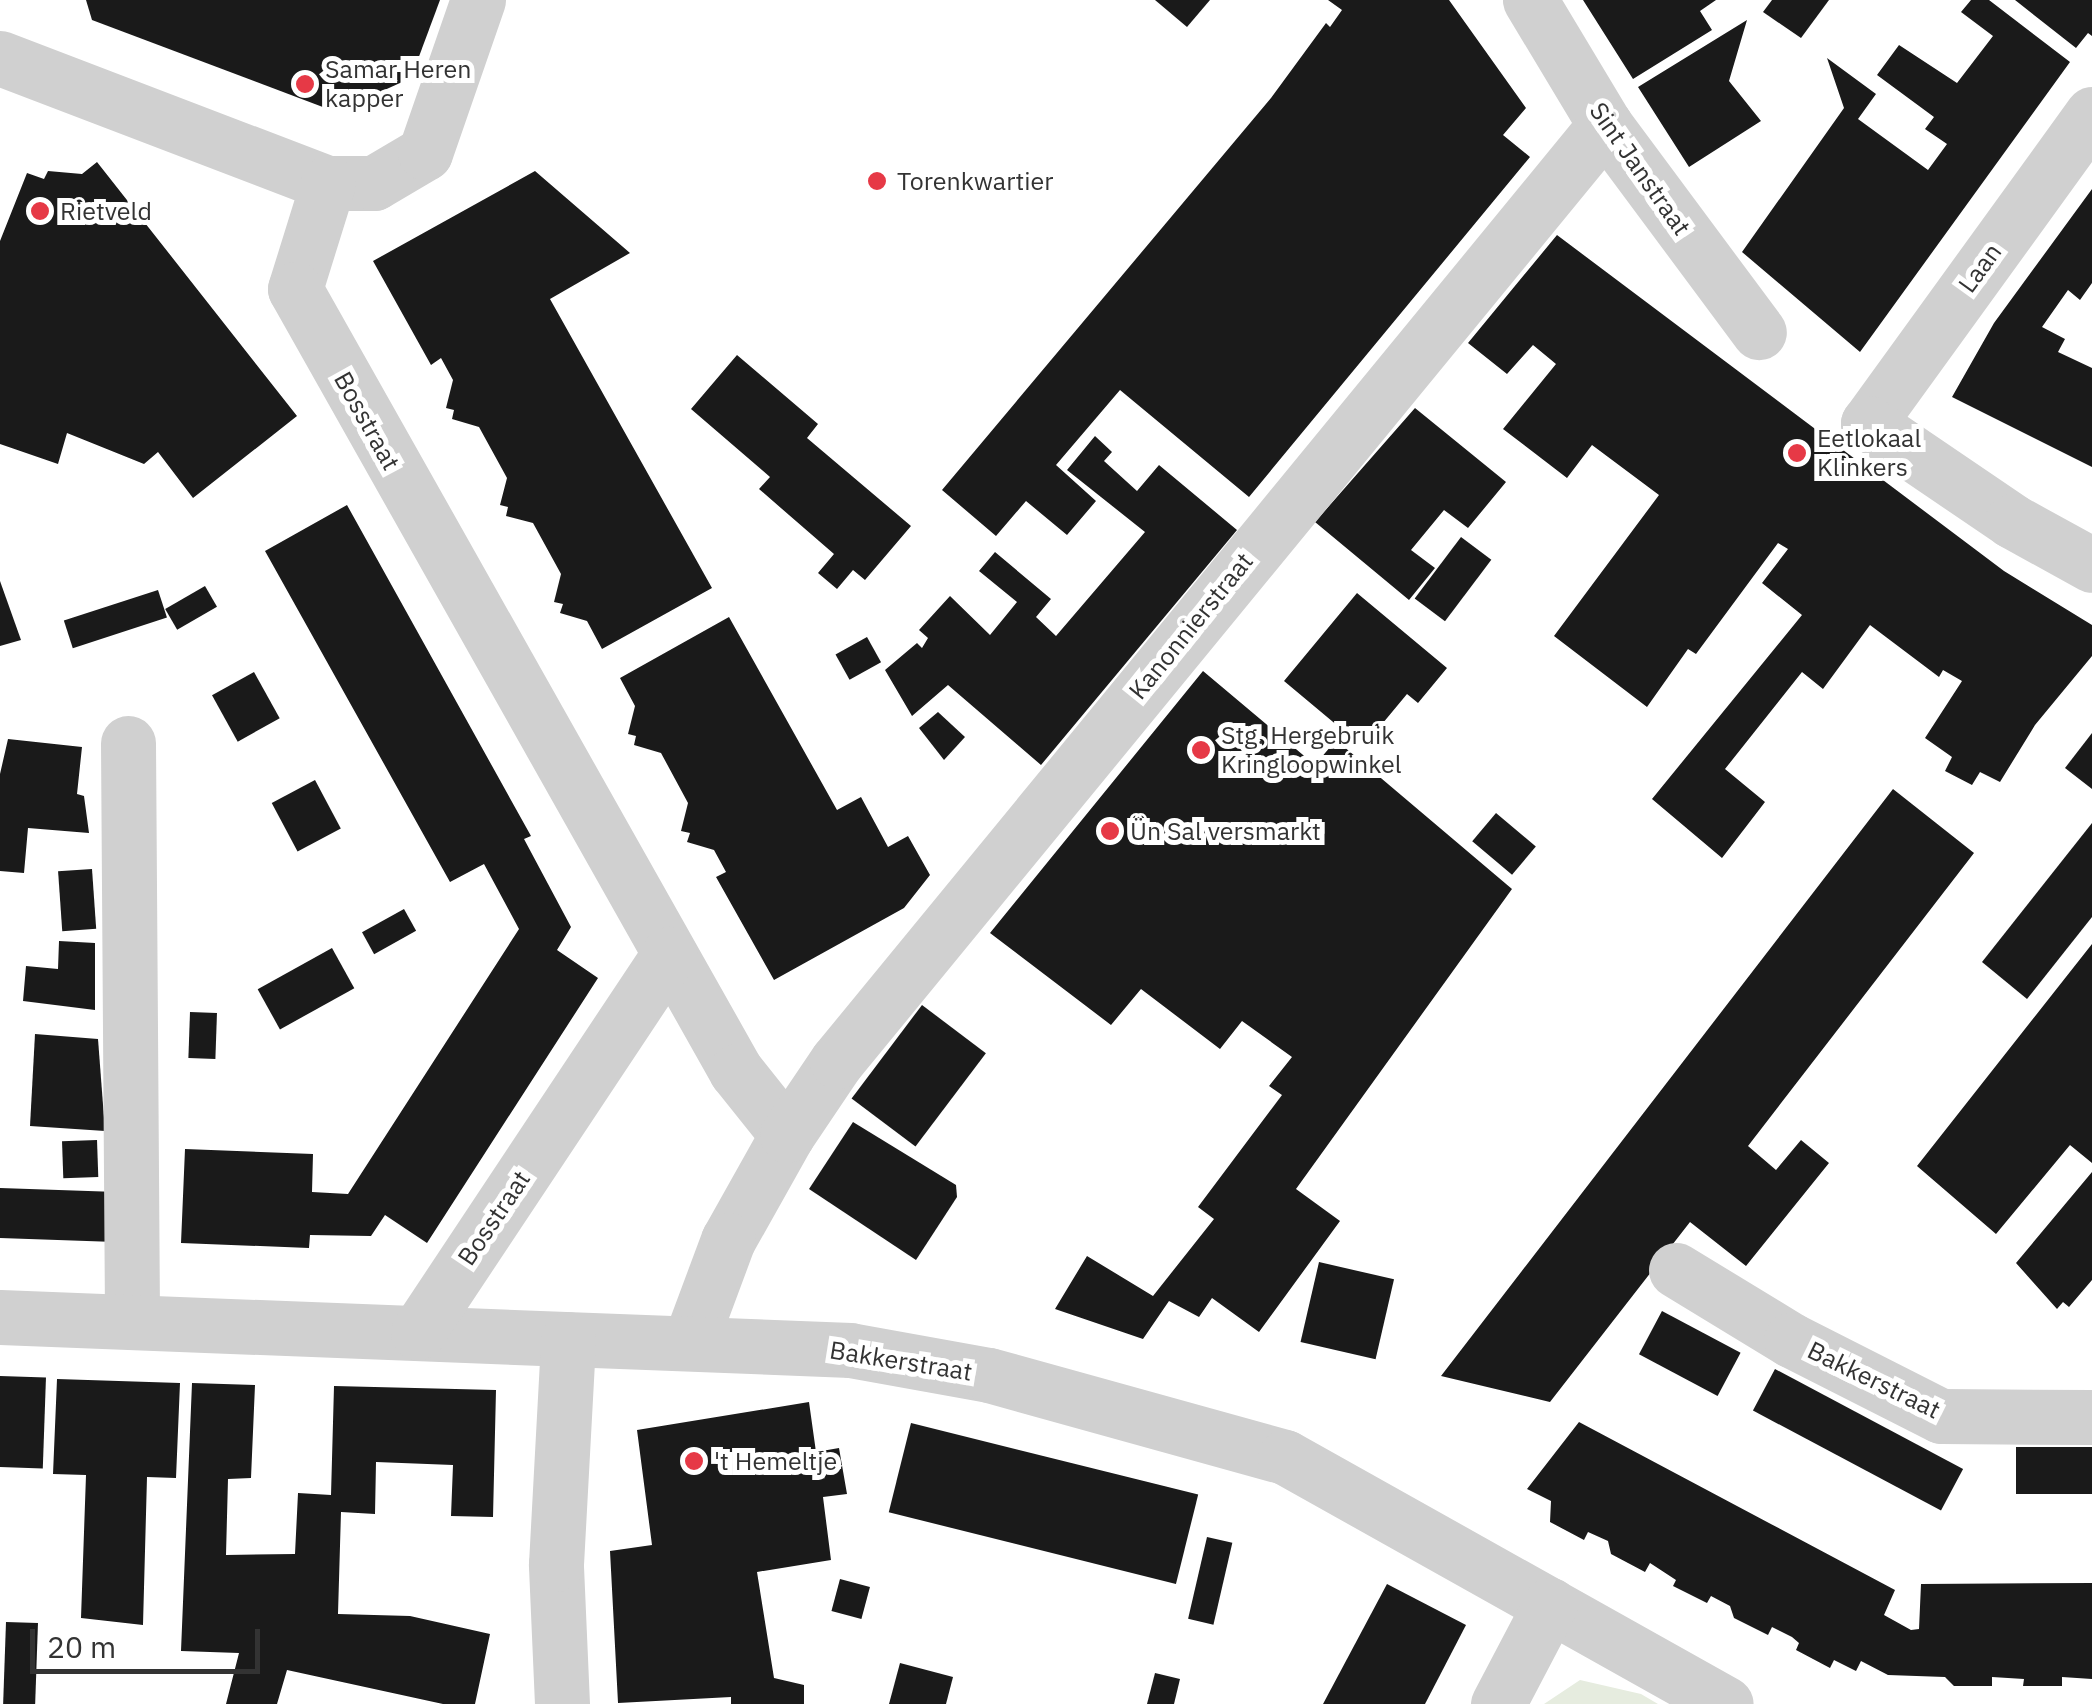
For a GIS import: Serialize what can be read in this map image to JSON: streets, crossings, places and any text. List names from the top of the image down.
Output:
{
  "streets": {
    "street": [
      "Sint Janstraat",
      "Laan",
      "Bosstraat",
      "Kanonnierstraat",
      "Bakkerstraat"
    ]
  },
  "crossings": [
    ["Sint Janstraat", "Kanonnierstraat"],
    ["Bosstraat", "Kanonnierstraat"],
    ["Bosstraat", "Bakkerstraat"]
  ],
  "places": [
    "Samar Heren kapper",
    "Torenkwartier",
    "Rietveld",
    "Eetlokaal Klinkers",
    "Stg. Hergebruik Kringloopwinkel",
    "Ün Sal versmarkt",
    "'t Hemeltje"
  ],
  "scale_bar": "20 m"
}
